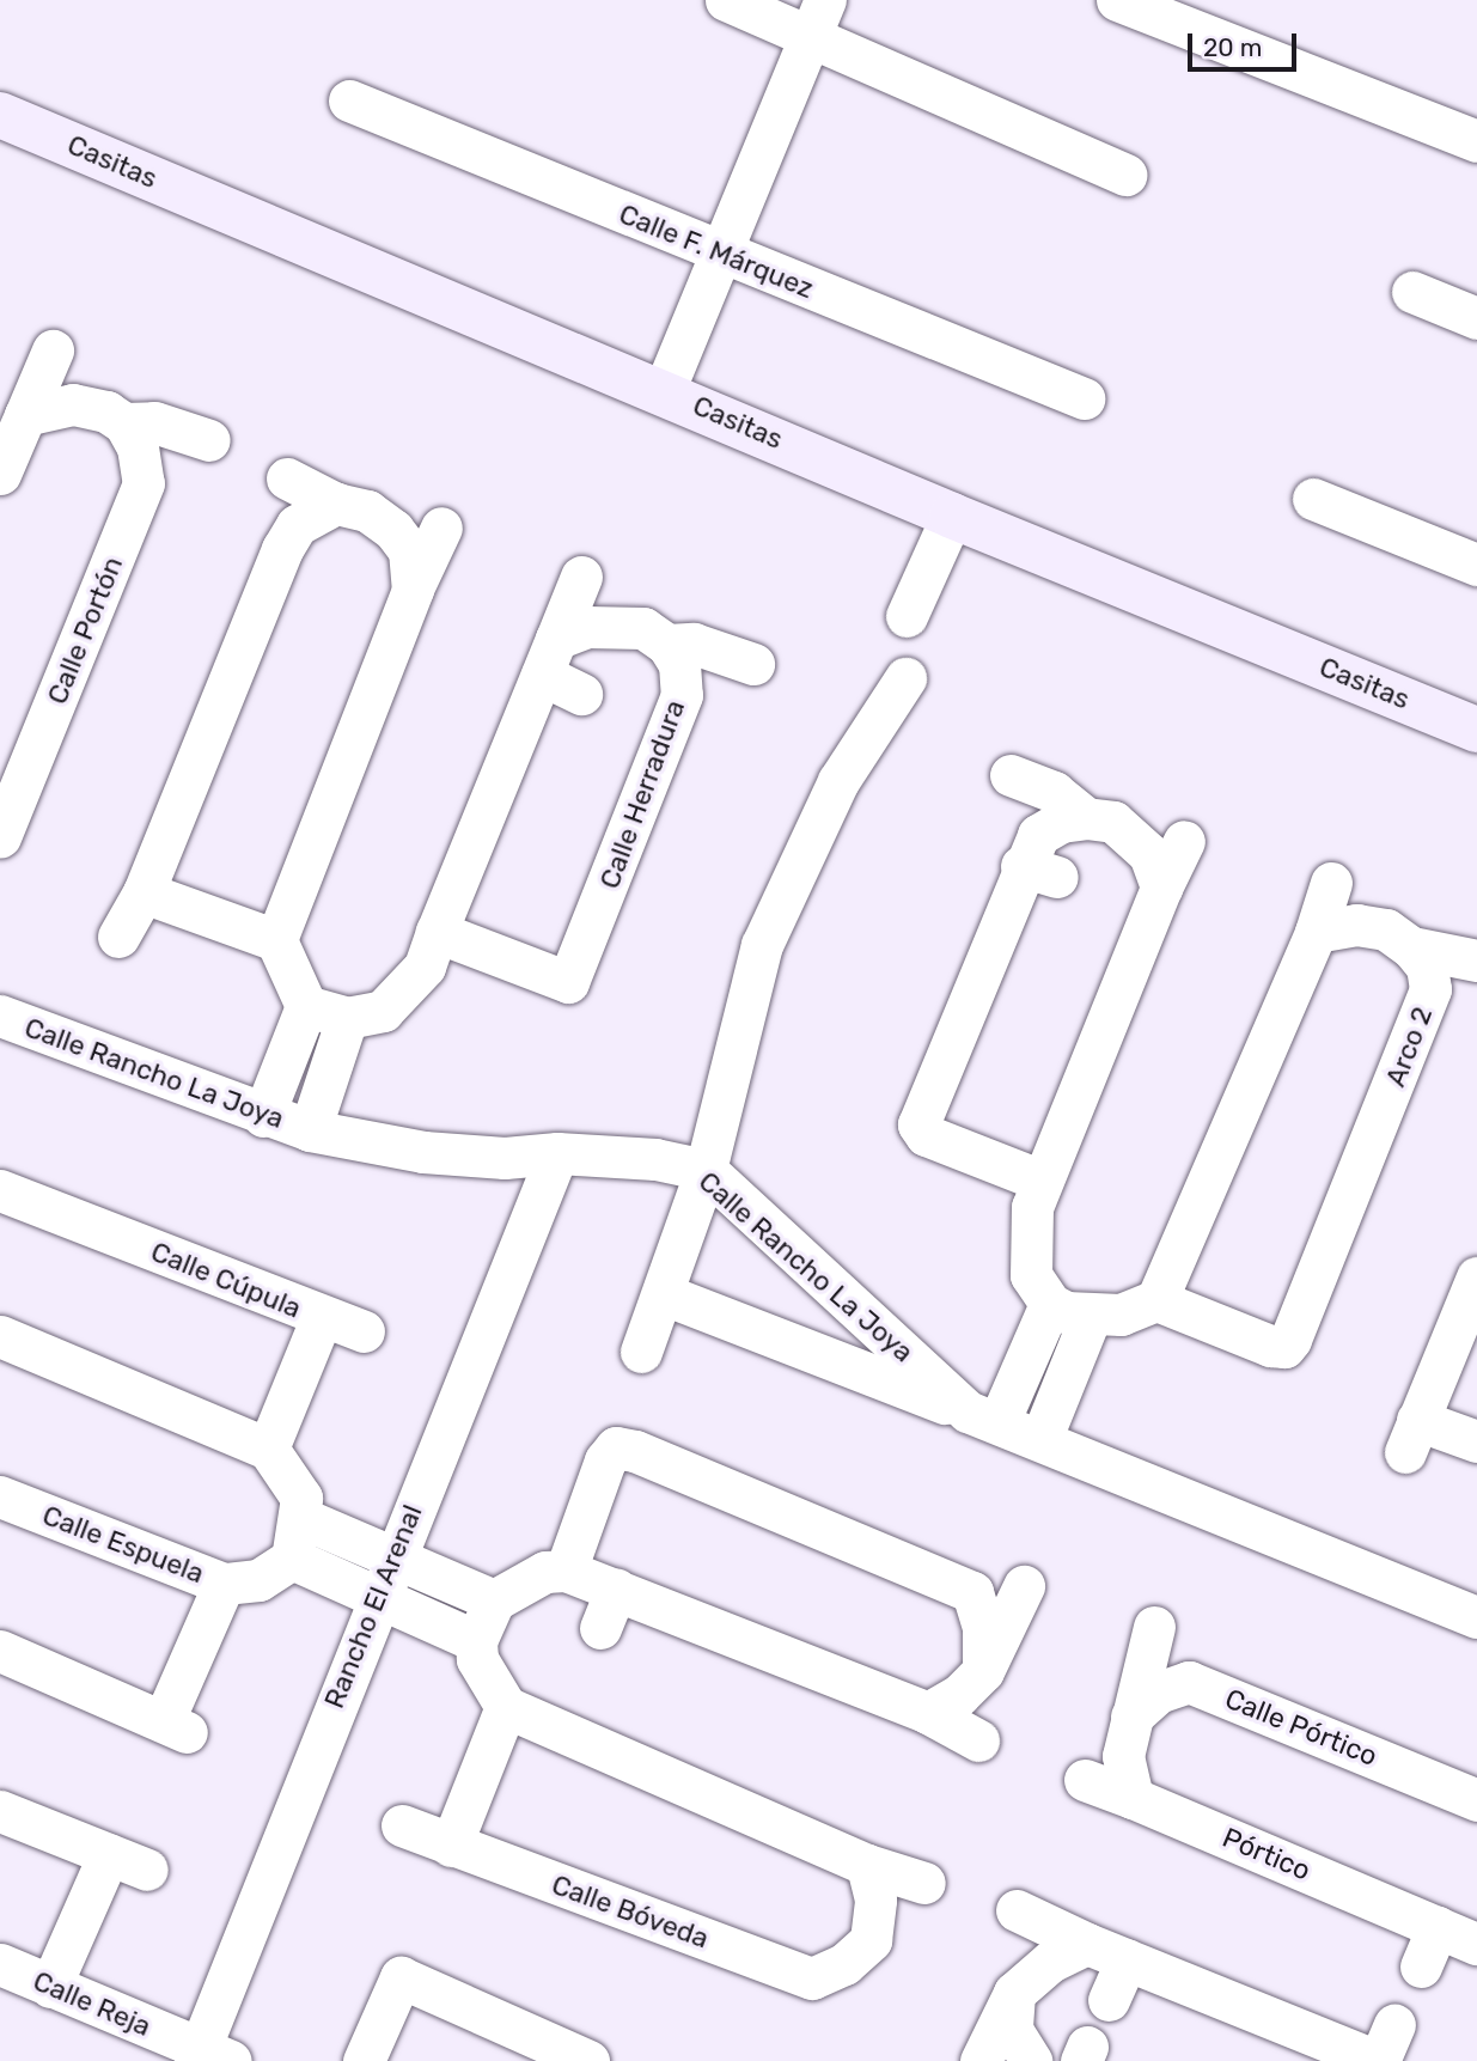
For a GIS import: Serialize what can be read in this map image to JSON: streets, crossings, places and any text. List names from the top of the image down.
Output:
{
  "streets": {
    "street": [
      "Casitas",
      "Calle F. Márquez",
      "Calle Portón",
      "Calle Herradura",
      "Arco 2",
      "Calle Rancho La Joya",
      "Calle Cúpula",
      "Calle Espuela",
      "Rancho El Arenal",
      "Calle Pórtico",
      "Pórtico",
      "Calle Bóveda",
      "Calle Reja"
    ]
  },
  "crossings": [
    ["Calle Rancho La Joya", "Rancho El Arenal"],
    ["Rancho El Arenal", "Calle Reja"]
  ],
  "scale_bar": "20 m"
}
